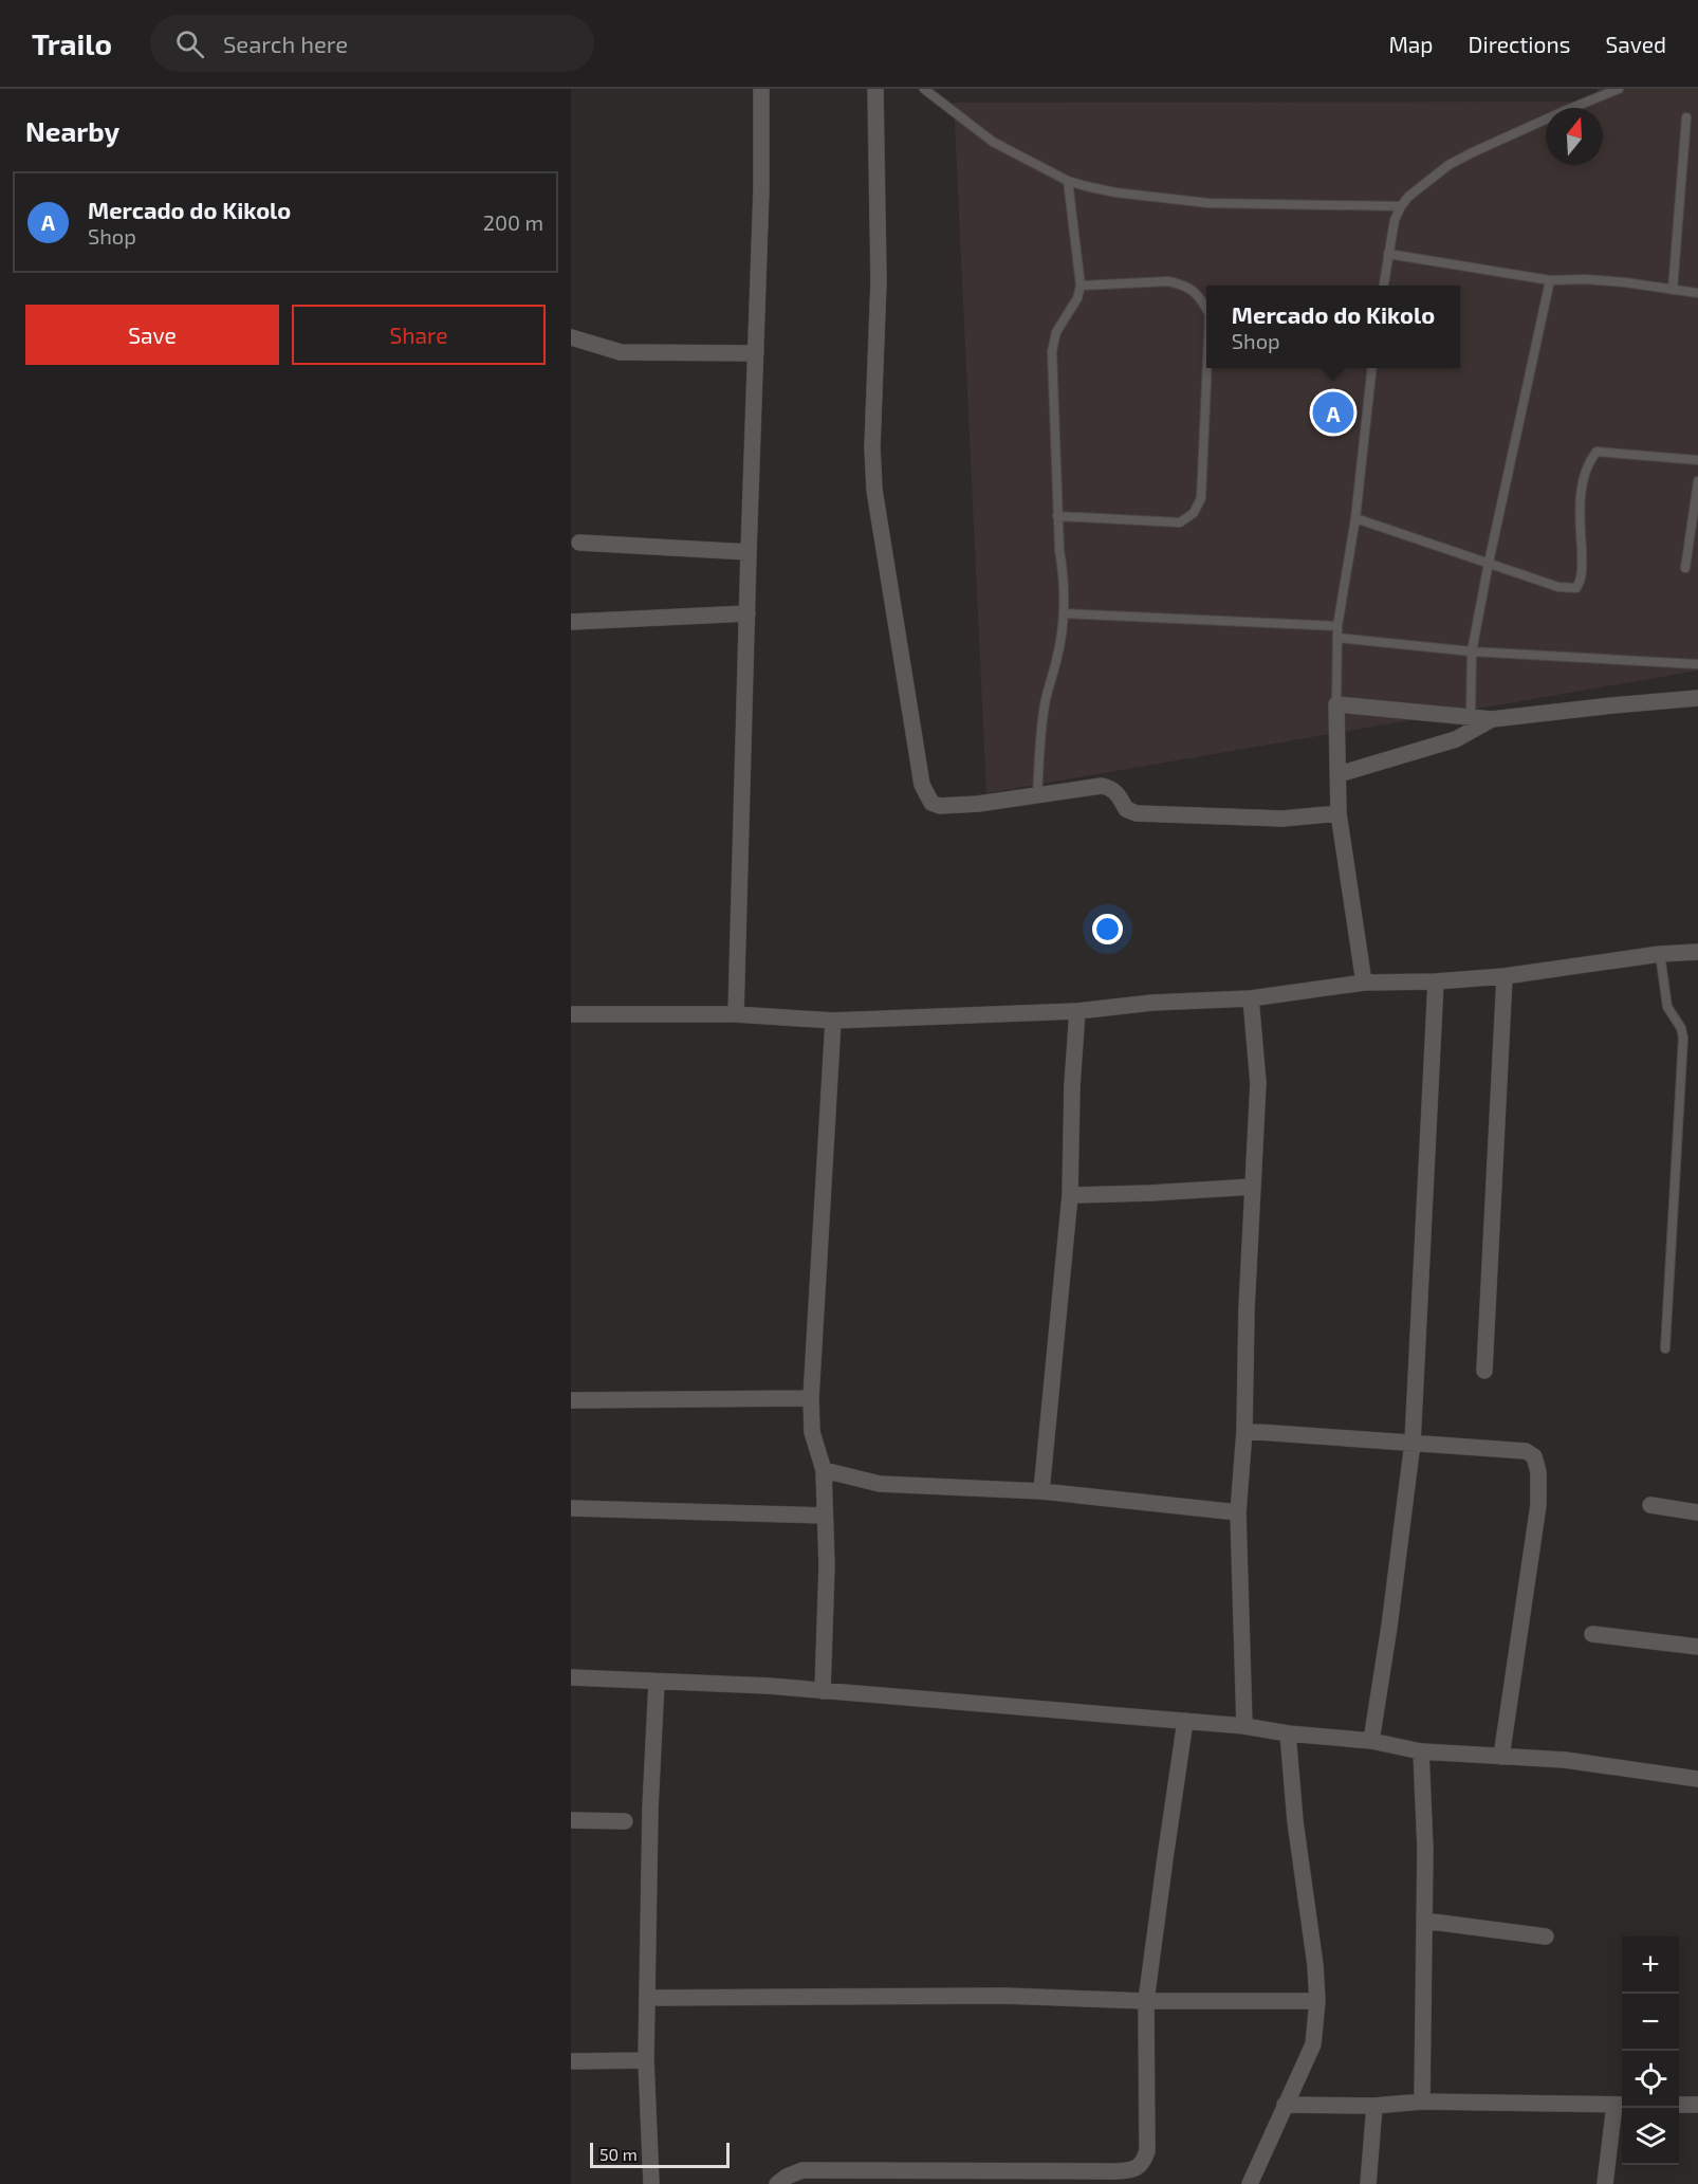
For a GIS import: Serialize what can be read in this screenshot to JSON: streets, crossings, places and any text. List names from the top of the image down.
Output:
{
  "scale_bar": "50 m",
  "north": "top",
  "page": {
    "header": "Trailo",
    "search": "Search here",
    "nav": ["Map", "Directions", "Saved"],
    "heading": "Nearby",
    "list": [
      {
        "mark": "A",
        "name": "Mercado do Kikolo",
        "note": "Shop",
        "value": "200 m"
      }
    ],
    "buttons": ["Save", "Share"],
    "popup": ["Mercado do Kikolo", "Shop"],
    "pins": "A",
    "map_buttons": ["+", "−"],
    "scale": "50 m"
  }
}
